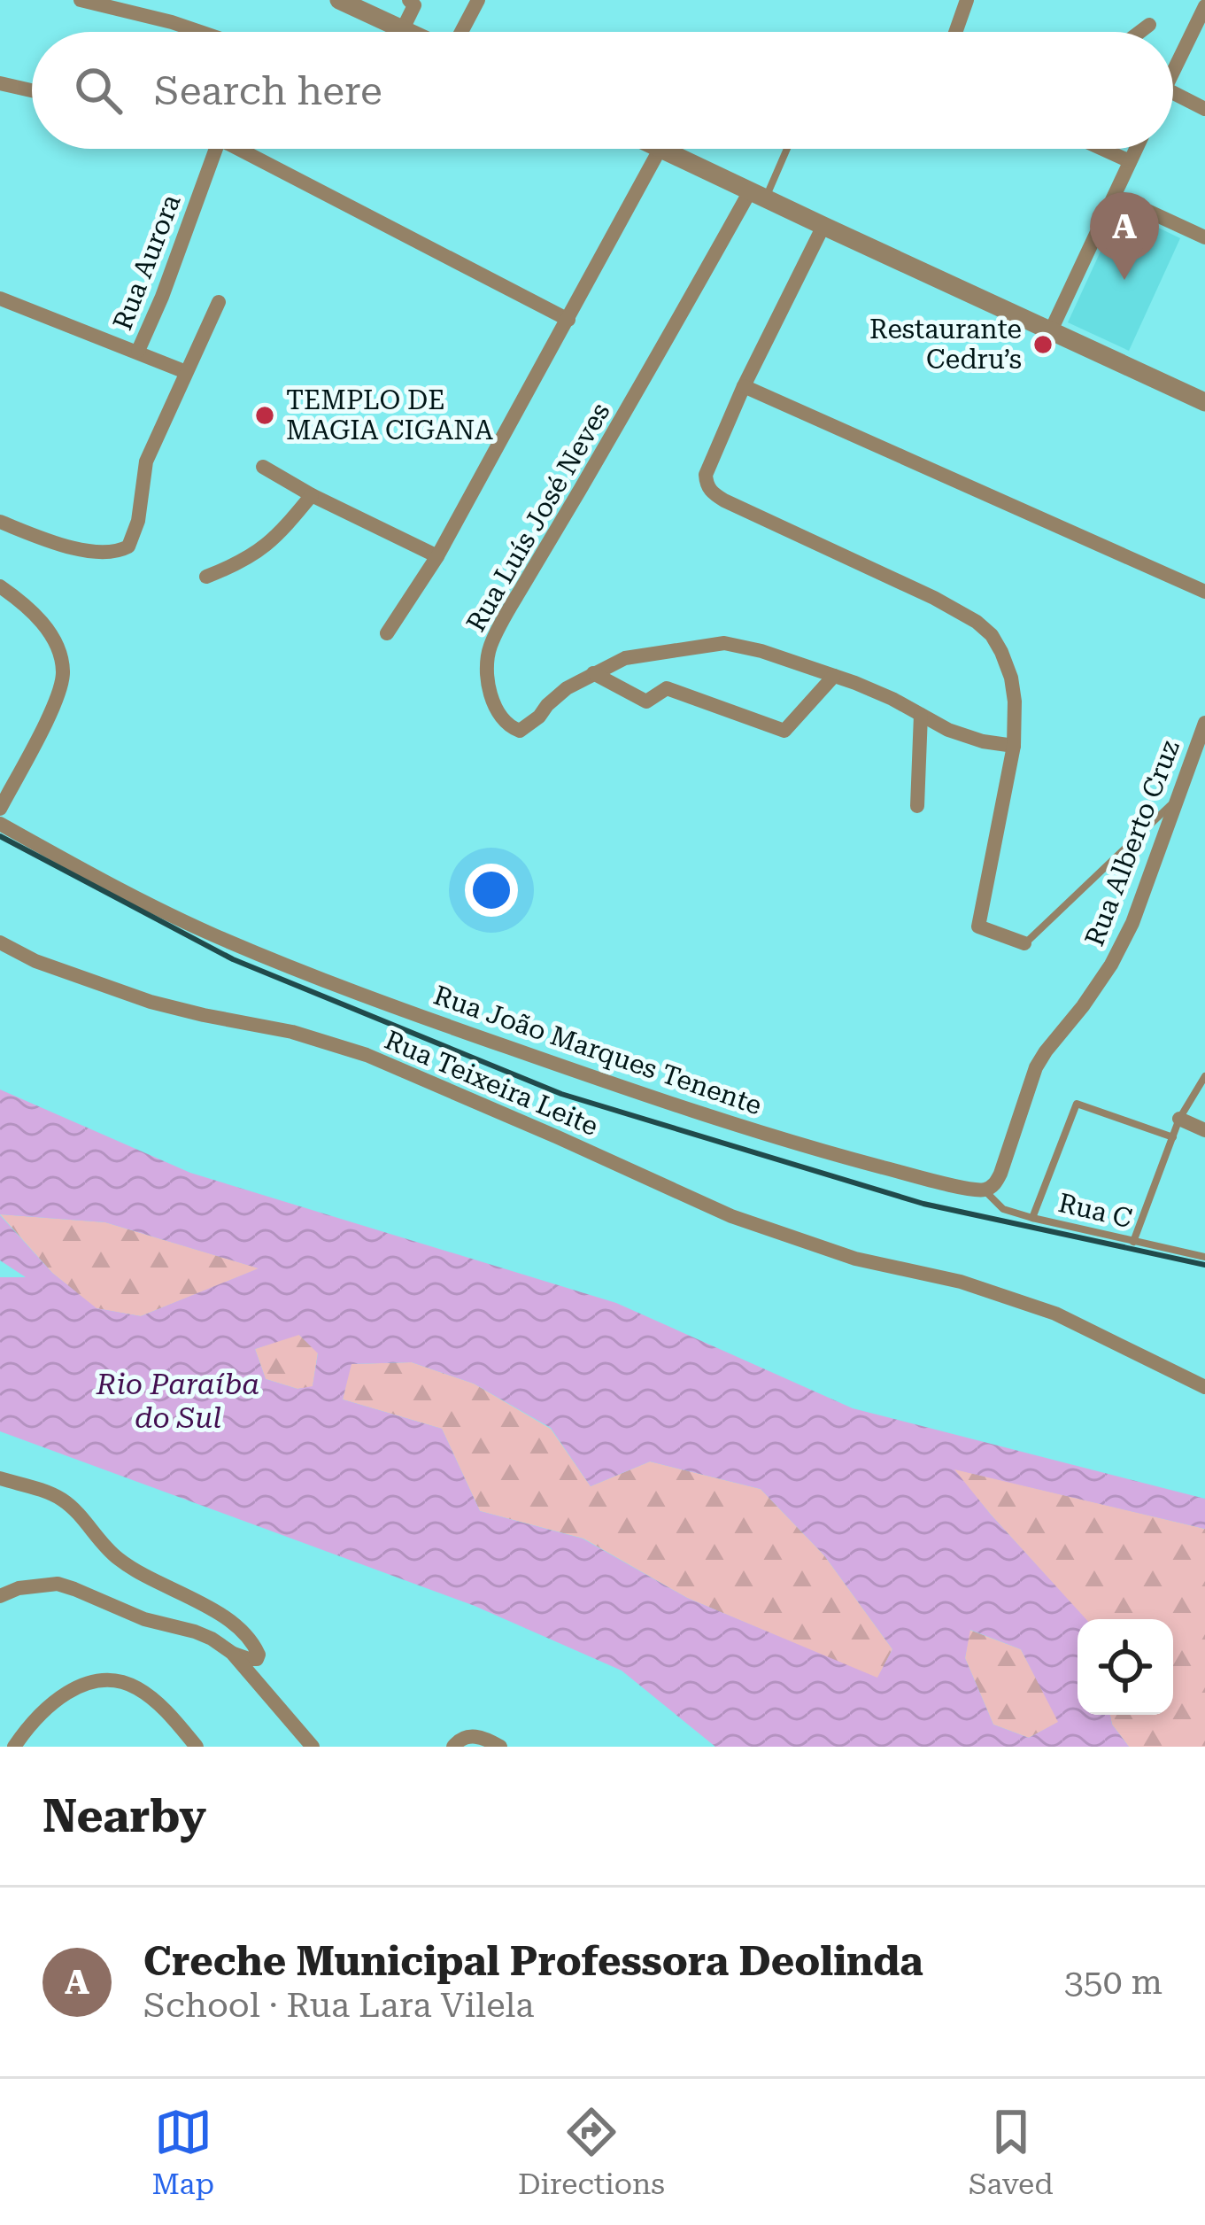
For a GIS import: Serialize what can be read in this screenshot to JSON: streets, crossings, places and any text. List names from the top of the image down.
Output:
{
  "streets": {
    "street": [
      "Rua Aurora",
      "Rua Luís José Neves",
      "Rua Alberto Cruz",
      "Rua João Marques Tenente",
      "Rua Teixeira Leite"
    ],
    "lane": ["Rua C"]
  },
  "crossings": [
    ["Rua Alberto Cruz", "Rua João Marques Tenente"],
    ["Rua Alberto Cruz", "Rua C"],
    ["Rua João Marques Tenente", "Rua C"]
  ],
  "water": ["Rio Paraíba do Sul"],
  "places": ["Restaurante Cedru’s", "TEMPLO DE MAGIA CIGANA"],
  "page": {
    "search": "Search here",
    "pins": "A",
    "heading": "Nearby",
    "list": [
      {
        "mark": "A",
        "name": "Creche Municipal Professora Deolinda",
        "note": "School · Rua Lara Vilela",
        "value": "350 m"
      }
    ],
    "nav": ["Map", "Directions", "Saved"]
  }
}
